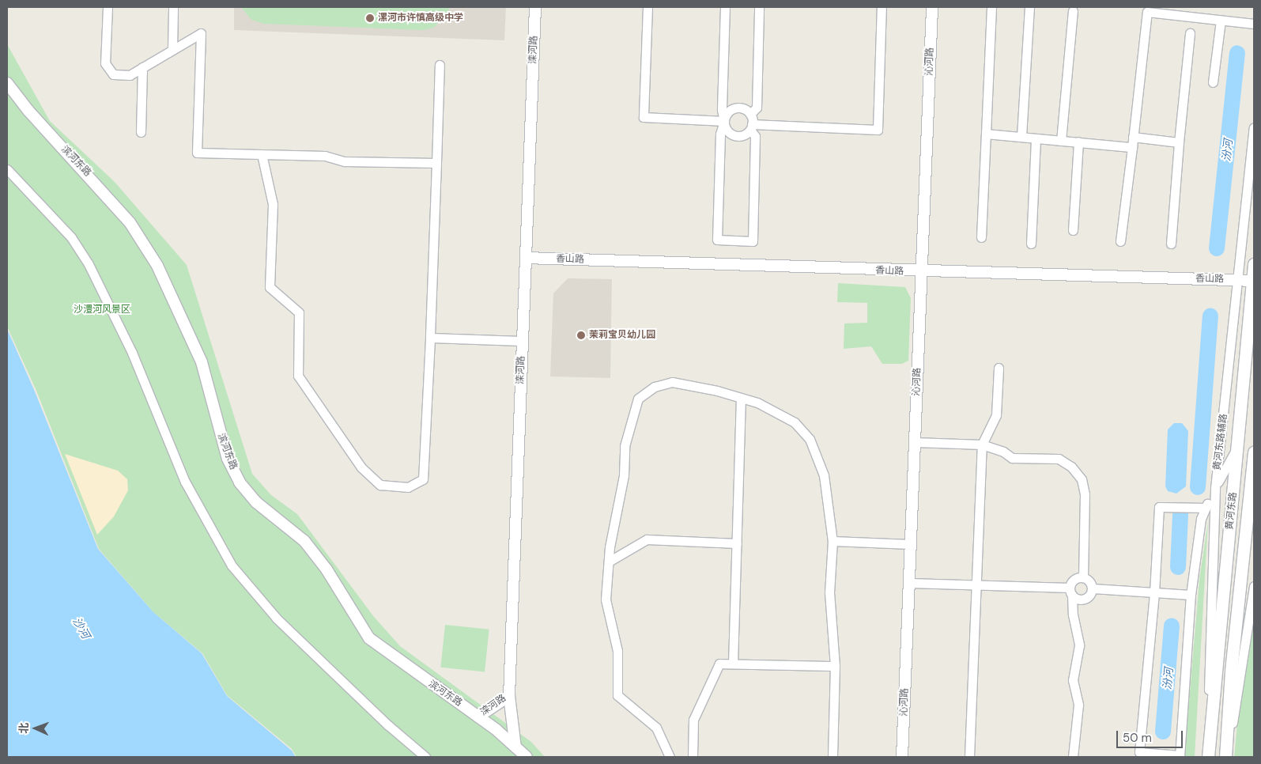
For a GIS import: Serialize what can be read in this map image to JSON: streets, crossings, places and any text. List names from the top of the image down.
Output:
{
  "streets": {
    "main road": ["黄河东路"],
    "street": [
      "滦河路",
      "沁河路",
      "滨河东路",
      "香山路",
      "黄河东路辅路"
    ]
  },
  "crossings": [
    ["滦河路", "滨河东路"],
    ["滦河路", "香山路"],
    ["沁河路", "香山路"],
    ["香山路", "黄河东路辅路"],
    ["香山路", "黄河东路"],
    ["黄河东路辅路", "黄河东路"]
  ],
  "water": ["汾河", "沙河"],
  "parks": ["沙澧河风景区"],
  "places": ["漯河市许慎高级中学", "茉莉宝贝幼儿园"],
  "scale_bar": "50 m",
  "north": "left"
}
